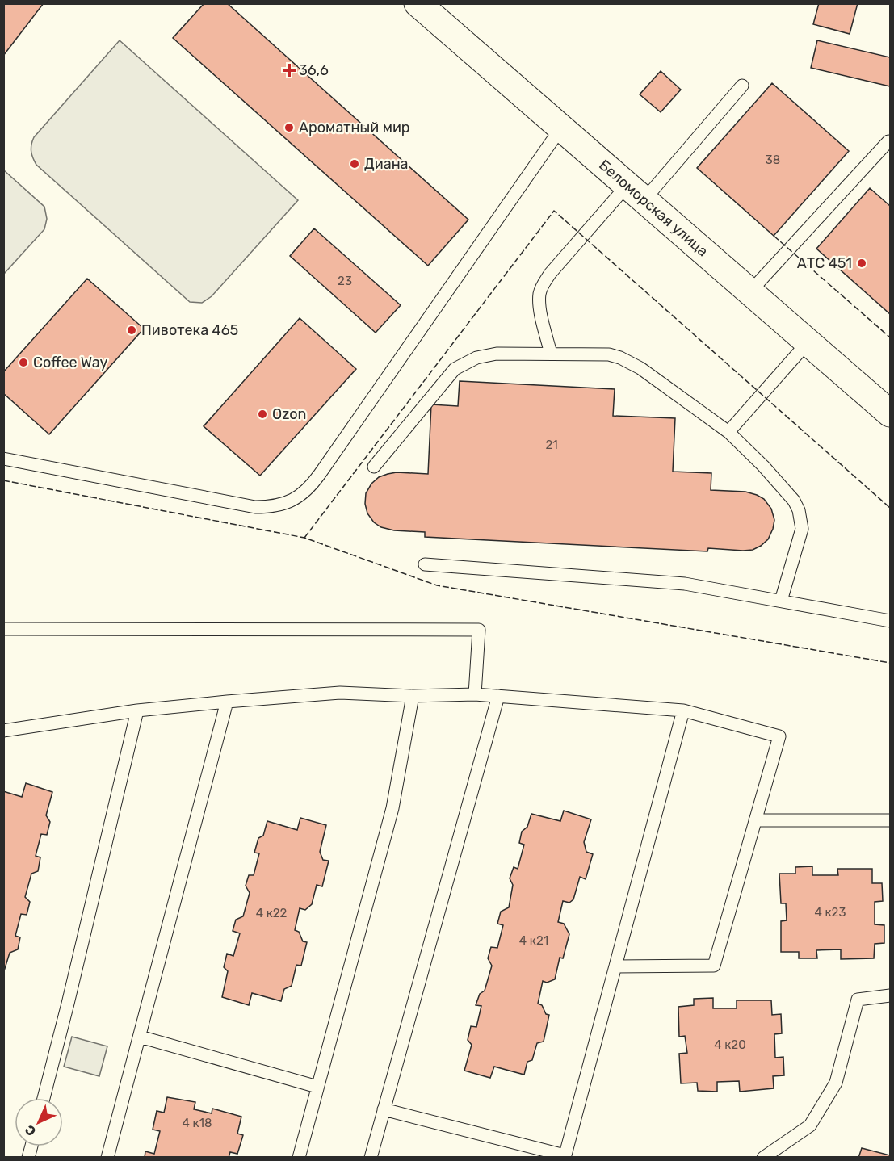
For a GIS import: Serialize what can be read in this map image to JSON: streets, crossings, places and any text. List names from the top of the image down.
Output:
{
  "streets": {
    "main road": ["Беломорская улица"]
  },
  "places": {
    "health": ["36,6"],
    "other": [
      "Ароматный мир",
      "Диана",
      "АТС 451",
      "Пивотека 465",
      "Coffee Way",
      "Ozon"
    ]
  },
  "house_numbers": [
    "38",
    "23",
    "21",
    "4 к23",
    "4 к22",
    "4 к21",
    "4 к20",
    "4 к18"
  ],
  "north": "bottom left"
}
